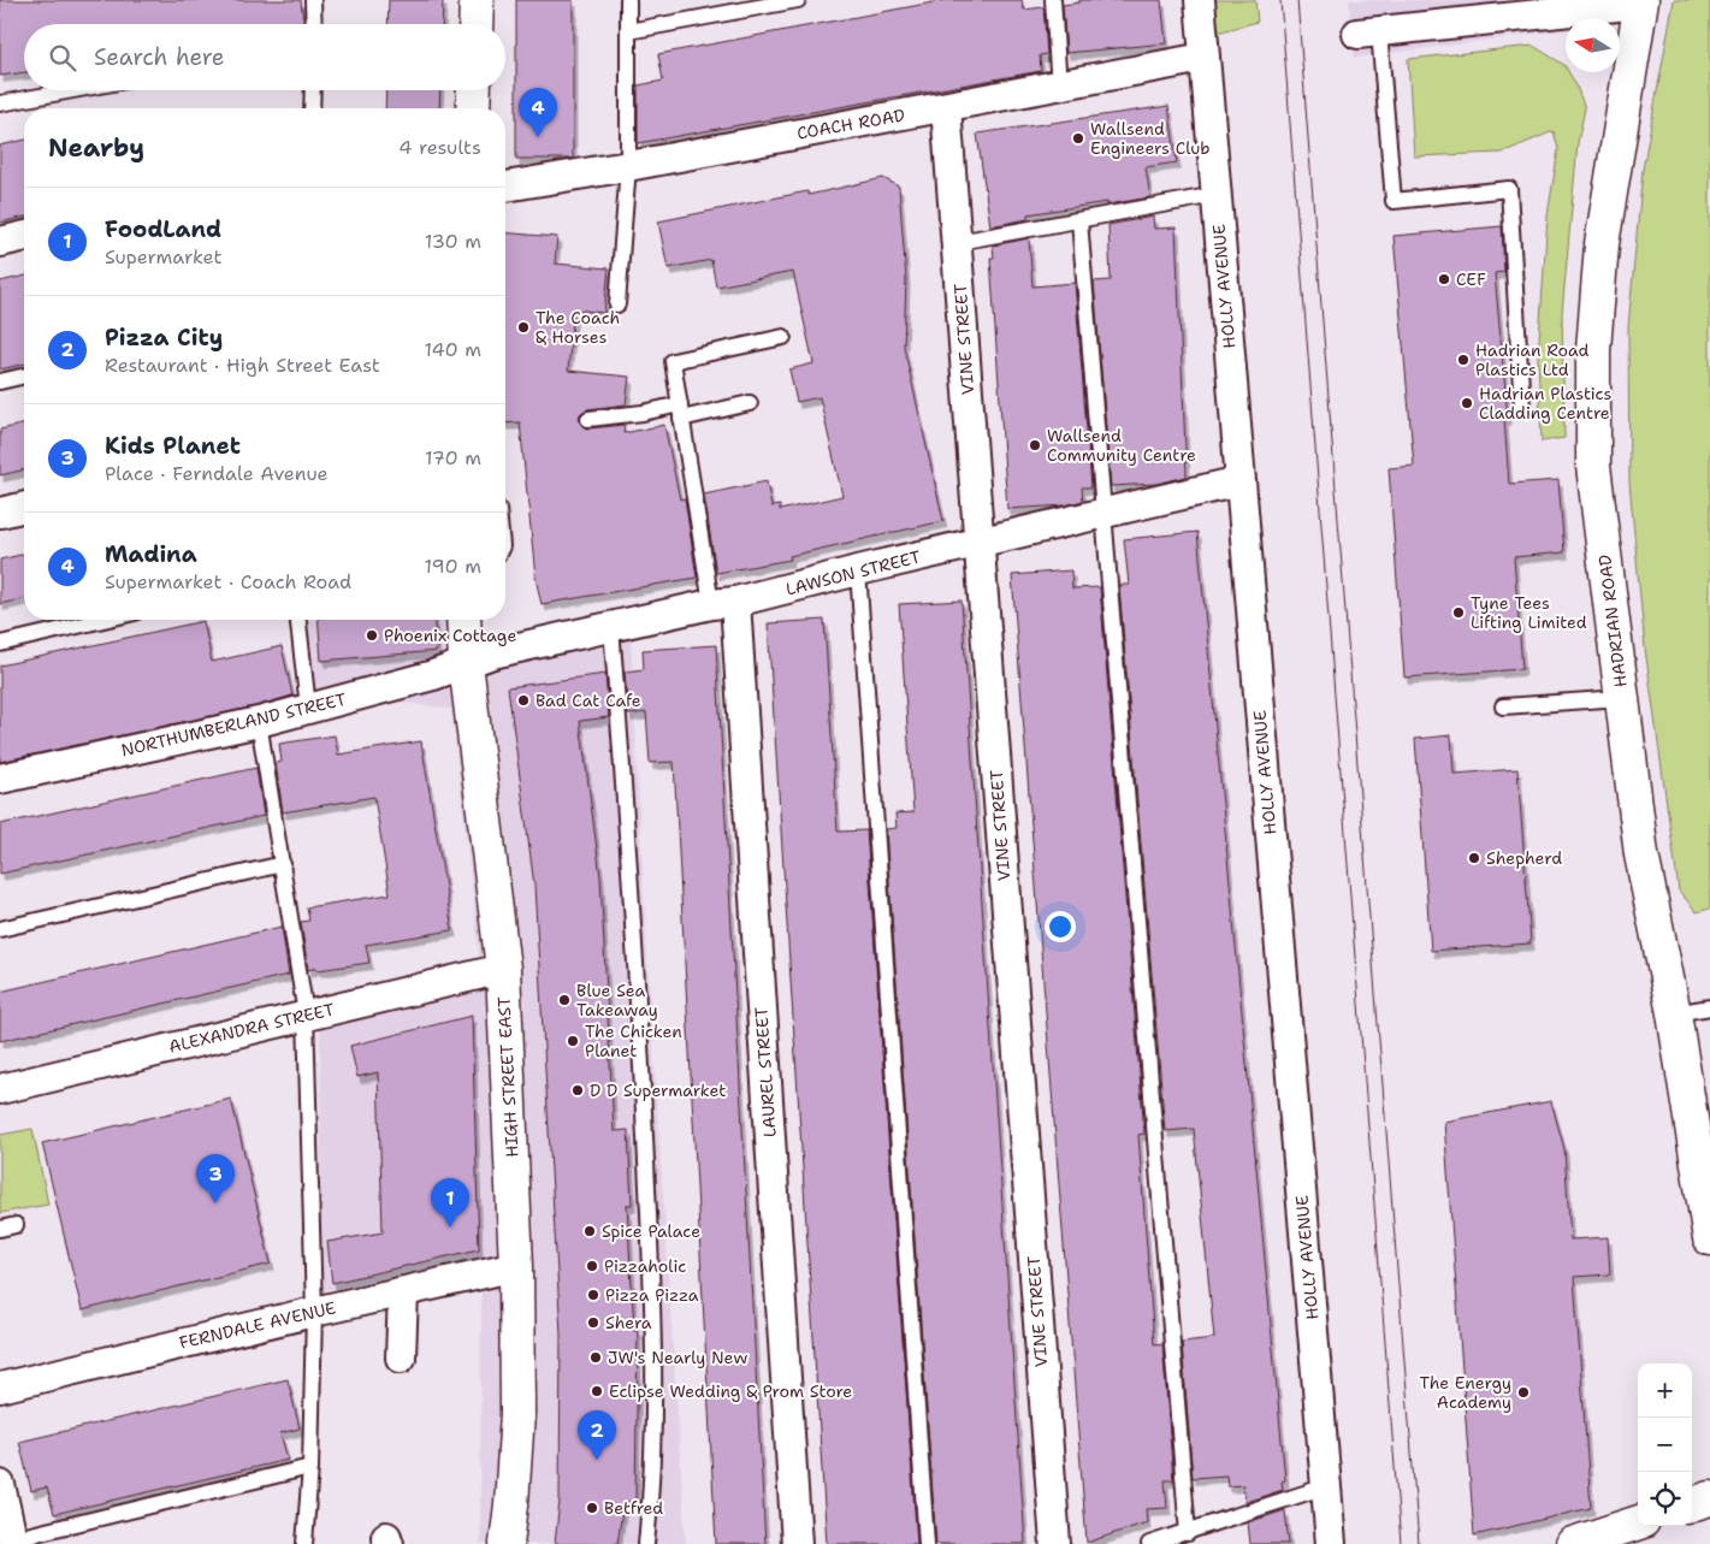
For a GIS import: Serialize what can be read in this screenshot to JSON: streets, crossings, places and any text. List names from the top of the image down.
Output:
{
  "streets": {
    "main road": ["HADRIAN ROAD", "HIGH STREET EAST"],
    "street": [
      "COACH ROAD",
      "HOLLY AVENUE",
      "VINE STREET",
      "LAWSON STREET",
      "NORTHUMBERLAND STREET",
      "ALEXANDRA STREET",
      "LAUREL STREET",
      "FERNDALE AVENUE"
    ]
  },
  "crossings": [
    ["COACH ROAD", "HOLLY AVENUE"],
    ["COACH ROAD", "VINE STREET"],
    ["HOLLY AVENUE", "LAWSON STREET"],
    ["VINE STREET", "LAWSON STREET"],
    ["LAWSON STREET", "NORTHUMBERLAND STREET"],
    ["LAWSON STREET", "LAUREL STREET"],
    ["LAWSON STREET", "HIGH STREET EAST"],
    ["NORTHUMBERLAND STREET", "HIGH STREET EAST"],
    ["ALEXANDRA STREET", "HIGH STREET EAST"],
    ["HIGH STREET EAST", "FERNDALE AVENUE"]
  ],
  "places": [
    "Wallsend Engineers Club",
    "CEF",
    "The Coach & Horses",
    "Hadrian Road Plastics Ltd",
    "Hadrian Plastics Cladding Centre",
    "Wallsend Community Centre",
    "Tyne Tees Lifting Limited",
    "Phoenix Cottage",
    "Bad Cat Cafe",
    "Shepherd",
    "Blue Sea Takeaway",
    "The Chicken Planet",
    "D D Supermarket",
    "Spice Palace",
    "Pizzaholic",
    "Pizza Pizza",
    "Shera",
    "JW's Nearly New",
    "Eclipse Wedding & Prom Store",
    "The Energy Academy",
    "Betfred"
  ],
  "north": "left",
  "page": {
    "search": "Search here",
    "pins": [
      "4",
      "3",
      "1",
      "2"
    ],
    "heading": ["Nearby", "4 results"],
    "list": [
      {
        "mark": "1",
        "name": "FoodLand",
        "note": "Supermarket",
        "value": "130 m"
      },
      {
        "mark": "2",
        "name": "Pizza City",
        "note": "Restaurant · High Street East",
        "value": "140 m"
      },
      {
        "mark": "3",
        "name": "Kids Planet",
        "note": "Place · Ferndale Avenue",
        "value": "170 m"
      },
      {
        "mark": "4",
        "name": "Madina",
        "note": "Supermarket · Coach Road",
        "value": "190 m"
      }
    ],
    "map_buttons": ["+", "−"]
  }
}
